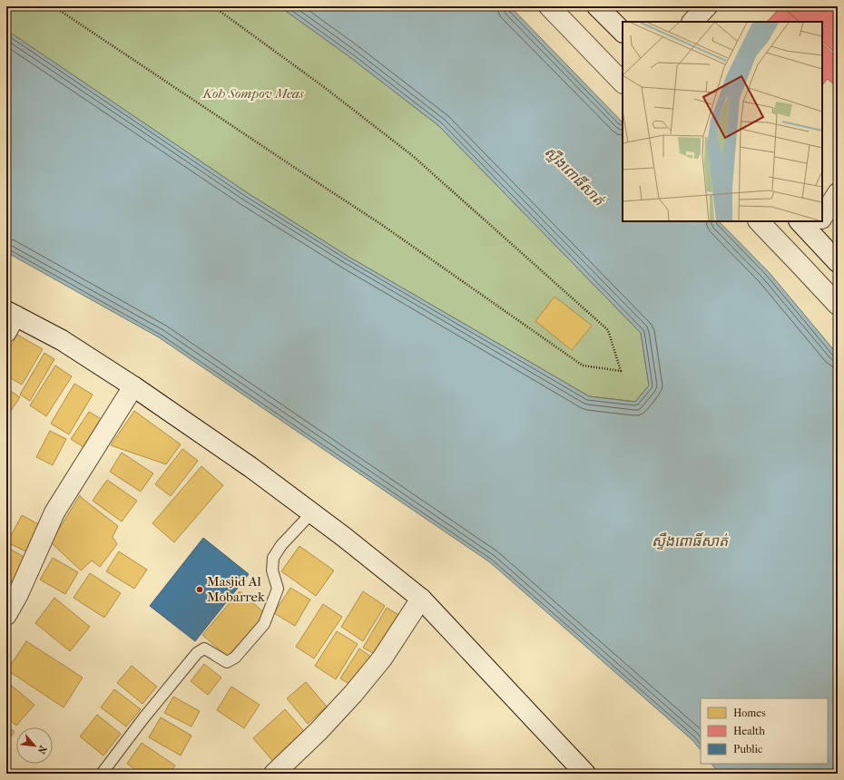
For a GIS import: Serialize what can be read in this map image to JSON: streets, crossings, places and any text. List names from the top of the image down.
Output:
{
  "water": ["ស្ទឹងពោធិ៍សាត់"],
  "parks": ["Koh Sompov Meas"],
  "places": ["Masjid Al Mobarrek"],
  "legend": ["Homes", "Health", "Public"],
  "north": "bottom right"
}
